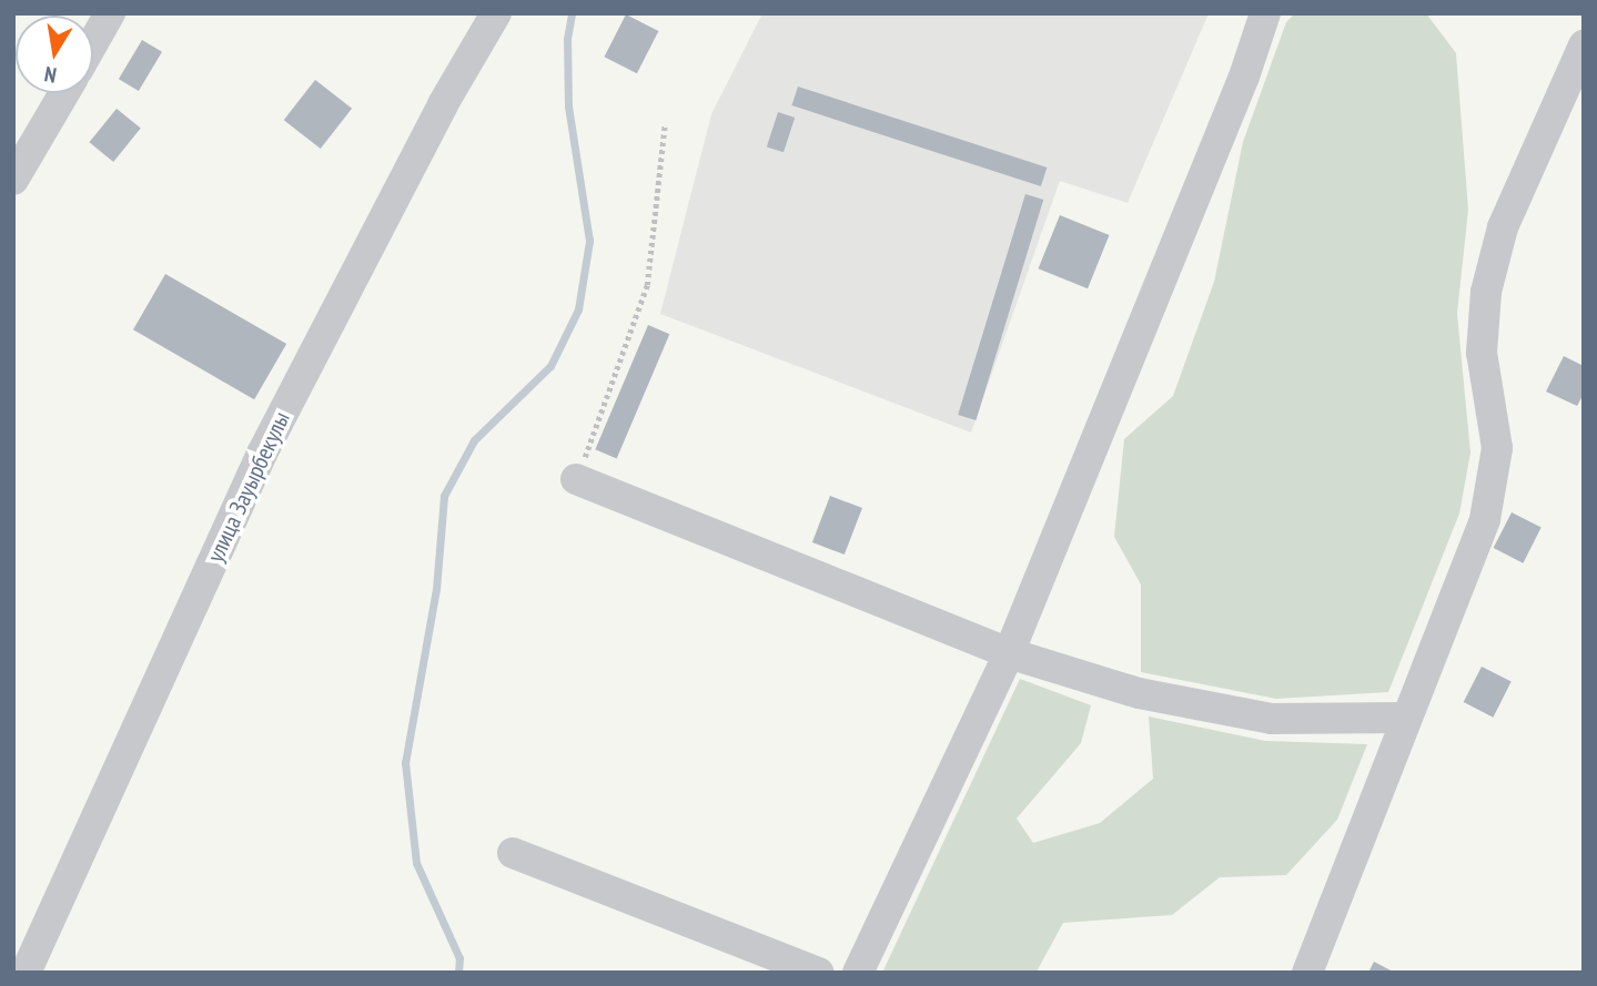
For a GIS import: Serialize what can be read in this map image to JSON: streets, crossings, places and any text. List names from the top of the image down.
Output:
{
  "streets": {
    "street": ["улица Зауырбекулы"]
  },
  "north": "bottom"
}
